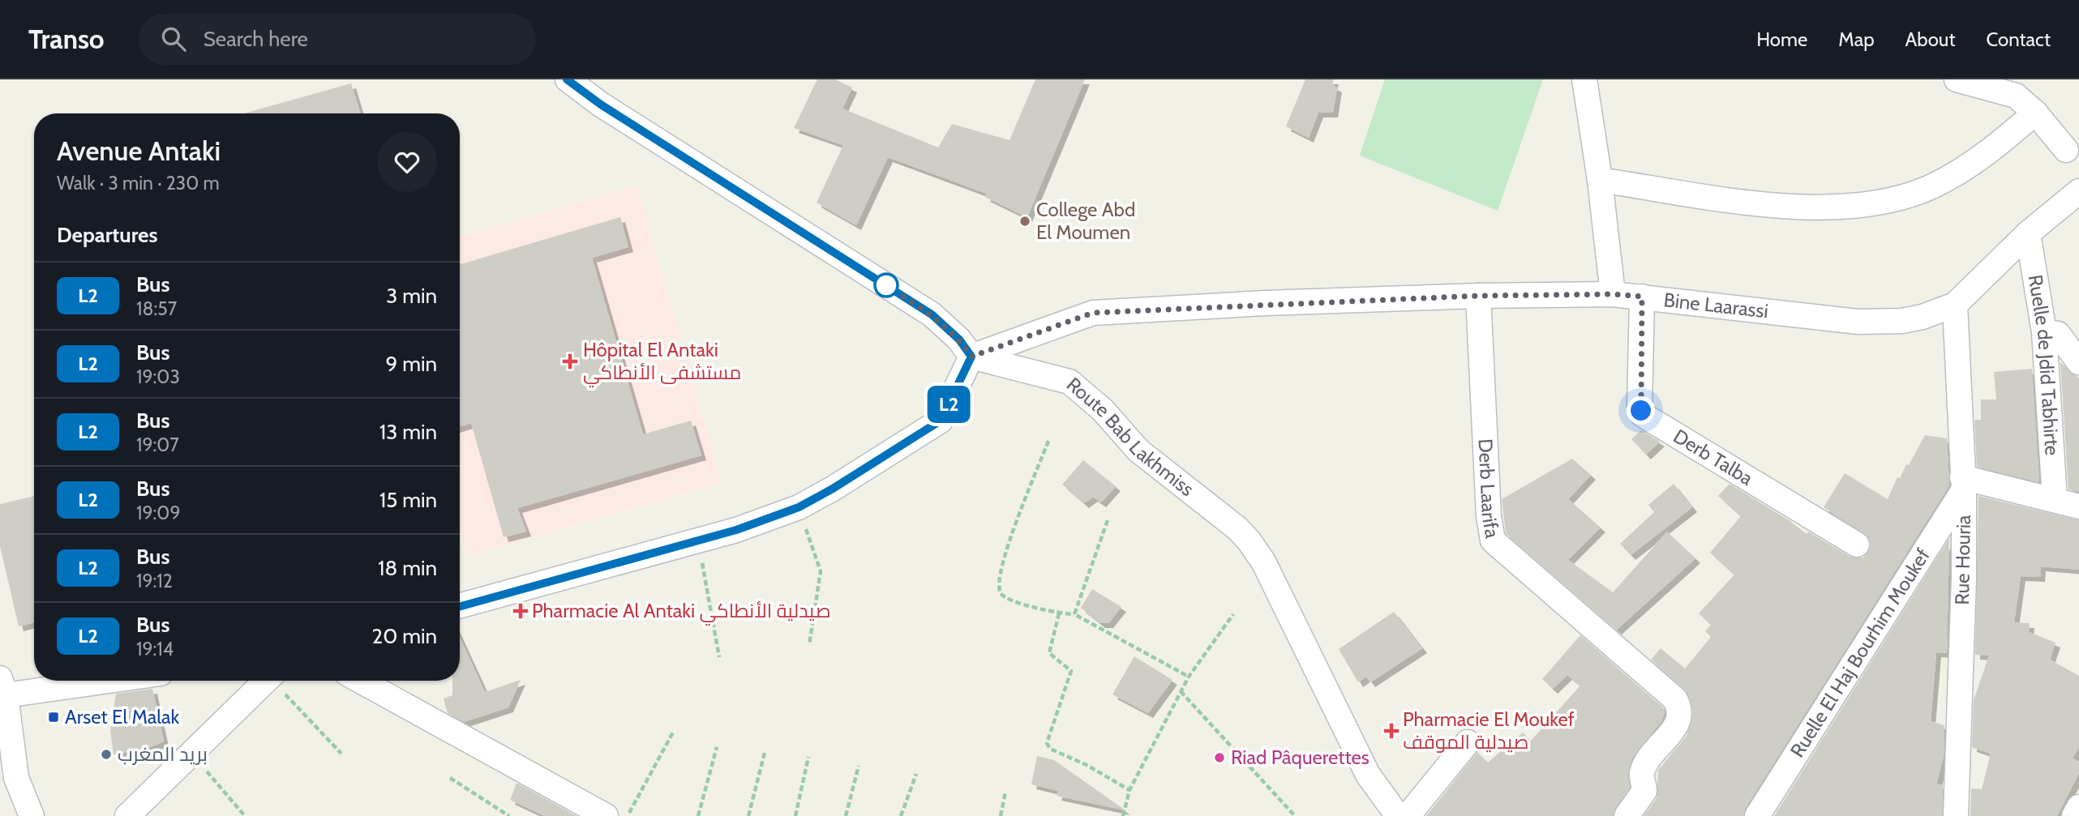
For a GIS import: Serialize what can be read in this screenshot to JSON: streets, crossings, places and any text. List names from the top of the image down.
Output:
{
  "streets": {
    "street": [
      "Bine Laarassi",
      "Ruelle de Jdid Tabhirte",
      "Route Bab Lakhmiss",
      "Derb Talba",
      "Derb Laarifa",
      "Rue Houria",
      "Ruelle El Haj Bourhim Moukef"
    ]
  },
  "crossings": [
    ["Bine Laarassi", "Route Bab Lakhmiss"],
    ["Bine Laarassi", "Derb Talba"],
    ["Bine Laarassi", "Derb Laarifa"],
    ["Bine Laarassi", "Rue Houria"],
    ["Rue Houria", "Ruelle El Haj Bourhim Moukef"]
  ],
  "places": {
    "other": ["College Abd El Moumen", "بريد المغرب", "Riad Pâquerettes"],
    "health": ["Hôpital El Antaki مستشفى الأنطاكي", "Pharmacie Al Antaki صيدلية الأنطاكي", "Pharmacie El Moukef صيدلية الموقف"],
    "transit": ["Arset El Malak"]
  },
  "lines": ["bus line L2"],
  "page": {
    "header": "Transo",
    "search": "Search here",
    "nav": [
      "Home",
      "Map",
      "About",
      "Contact"
    ],
    "on_map": "L2",
    "heading": [
      ["Avenue Antaki", "Walk · 3 min · 230 m"],
      "Departures"
    ],
    "list": [
      {
        "mark": "L2",
        "name": "Bus",
        "note": "18:57",
        "value": "3 min"
      },
      {
        "mark": "L2",
        "name": "Bus",
        "note": "19:03",
        "value": "9 min"
      },
      {
        "mark": "L2",
        "name": "Bus",
        "note": "19:07",
        "value": "13 min"
      },
      {
        "mark": "L2",
        "name": "Bus",
        "note": "19:09",
        "value": "15 min"
      },
      {
        "mark": "L2",
        "name": "Bus",
        "note": "19:12",
        "value": "18 min"
      },
      {
        "mark": "L2",
        "name": "Bus",
        "note": "19:14",
        "value": "20 min"
      }
    ]
  }
}
